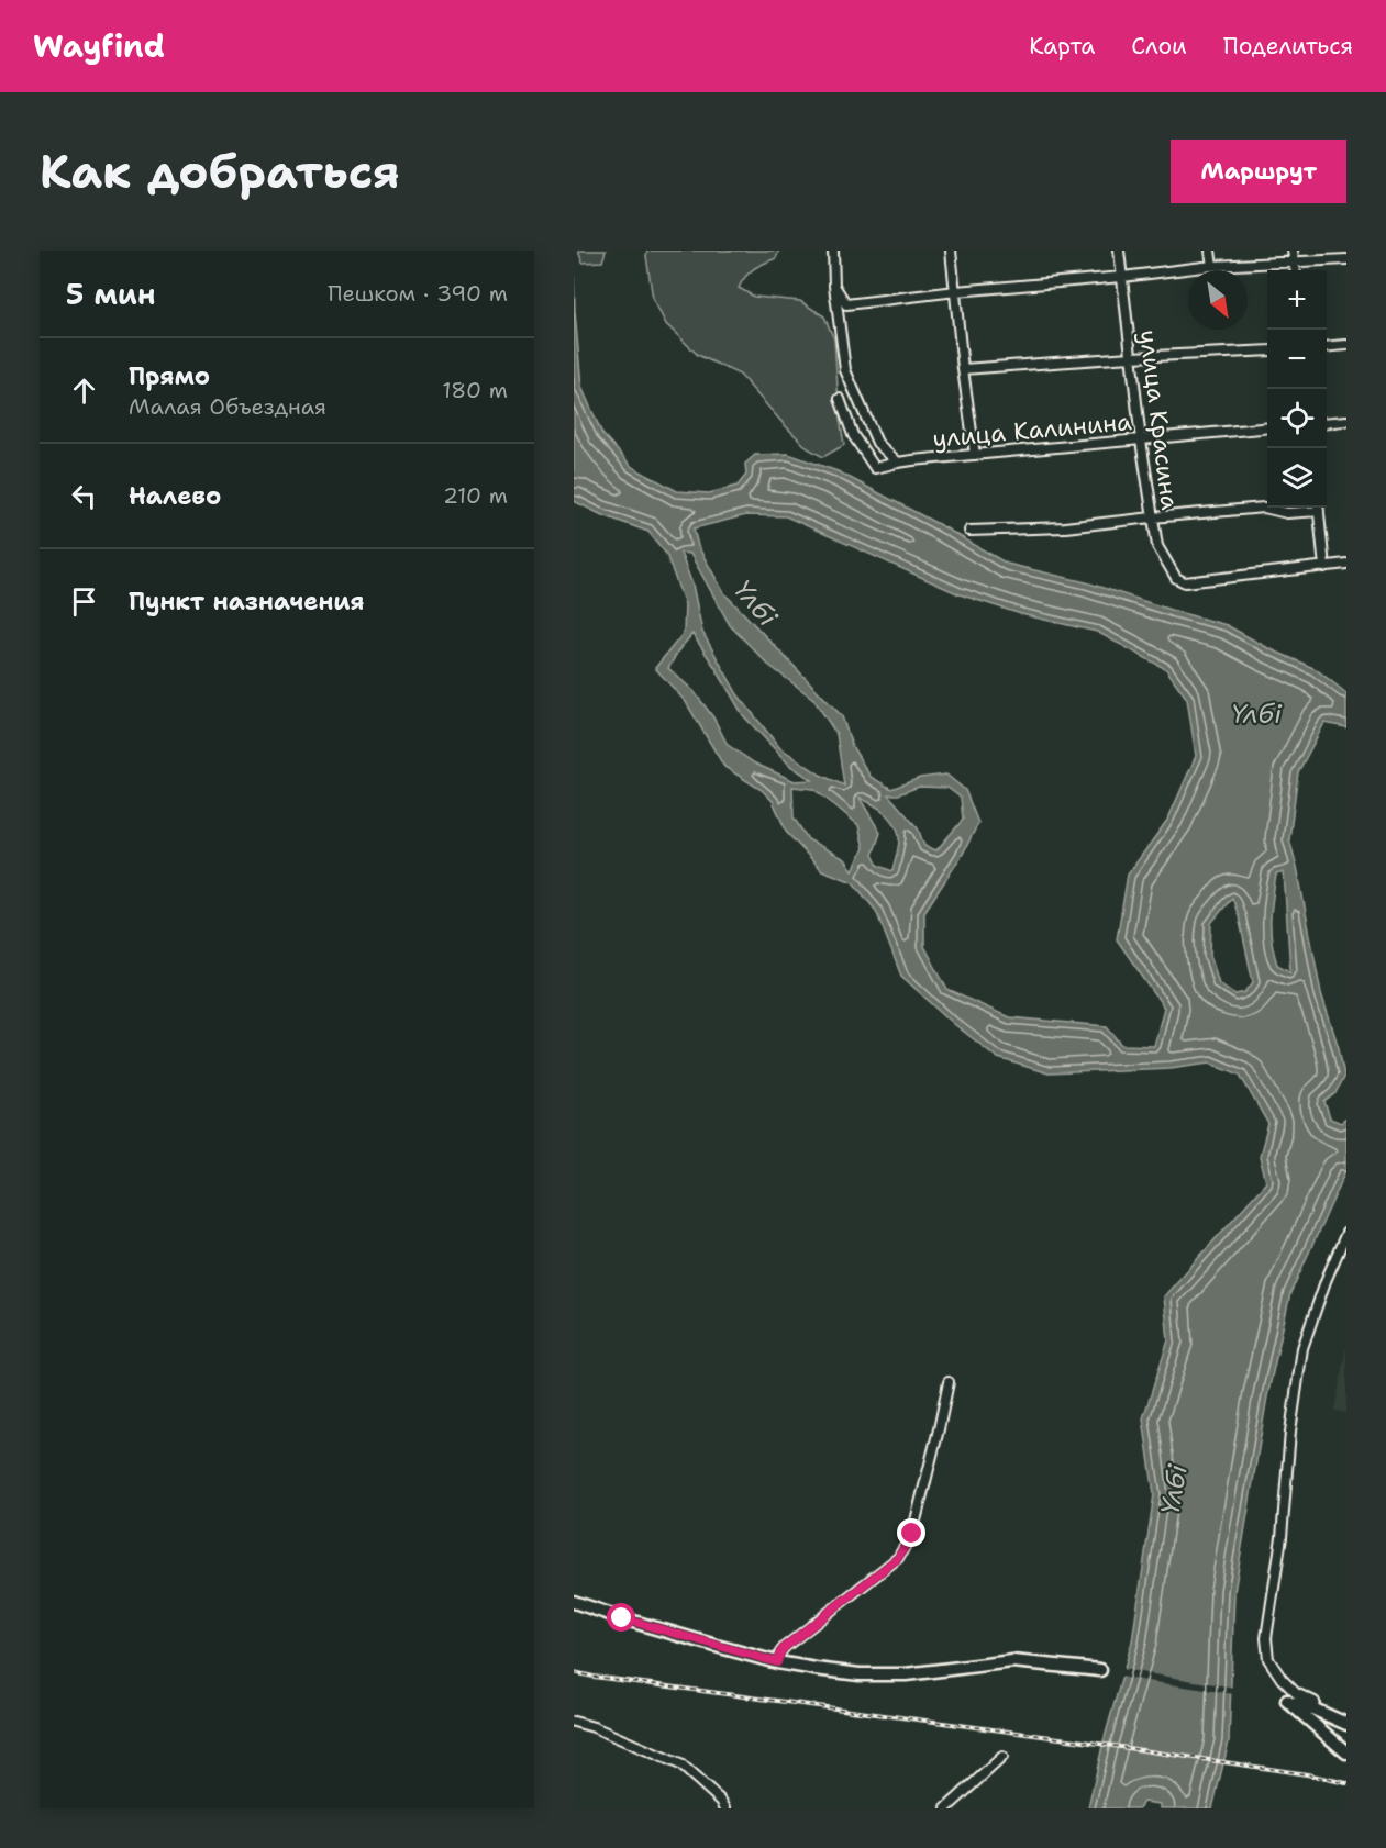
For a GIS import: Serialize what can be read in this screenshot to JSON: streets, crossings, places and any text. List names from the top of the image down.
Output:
{
  "streets": {
    "street": ["улица Красина", "улица Калинина"]
  },
  "crossings": [
    ["улица Красина", "улица Калинина"]
  ],
  "water": ["Үлбі"],
  "north": "bottom right",
  "page": {
    "header": "Wayfind",
    "nav": ["Карта", "Слои", "Поделиться"],
    "buttons": "Маршрут",
    "title": "Как добраться",
    "heading": ["5 мин", "Пешком · 390 m"],
    "map_buttons": ["+", "−"],
    "list": [
      ["Прямо", "Малая Объездная", "180 m"],
      ["Налево", "210 m"],
      "Пункт назначения"
    ]
  }
}
